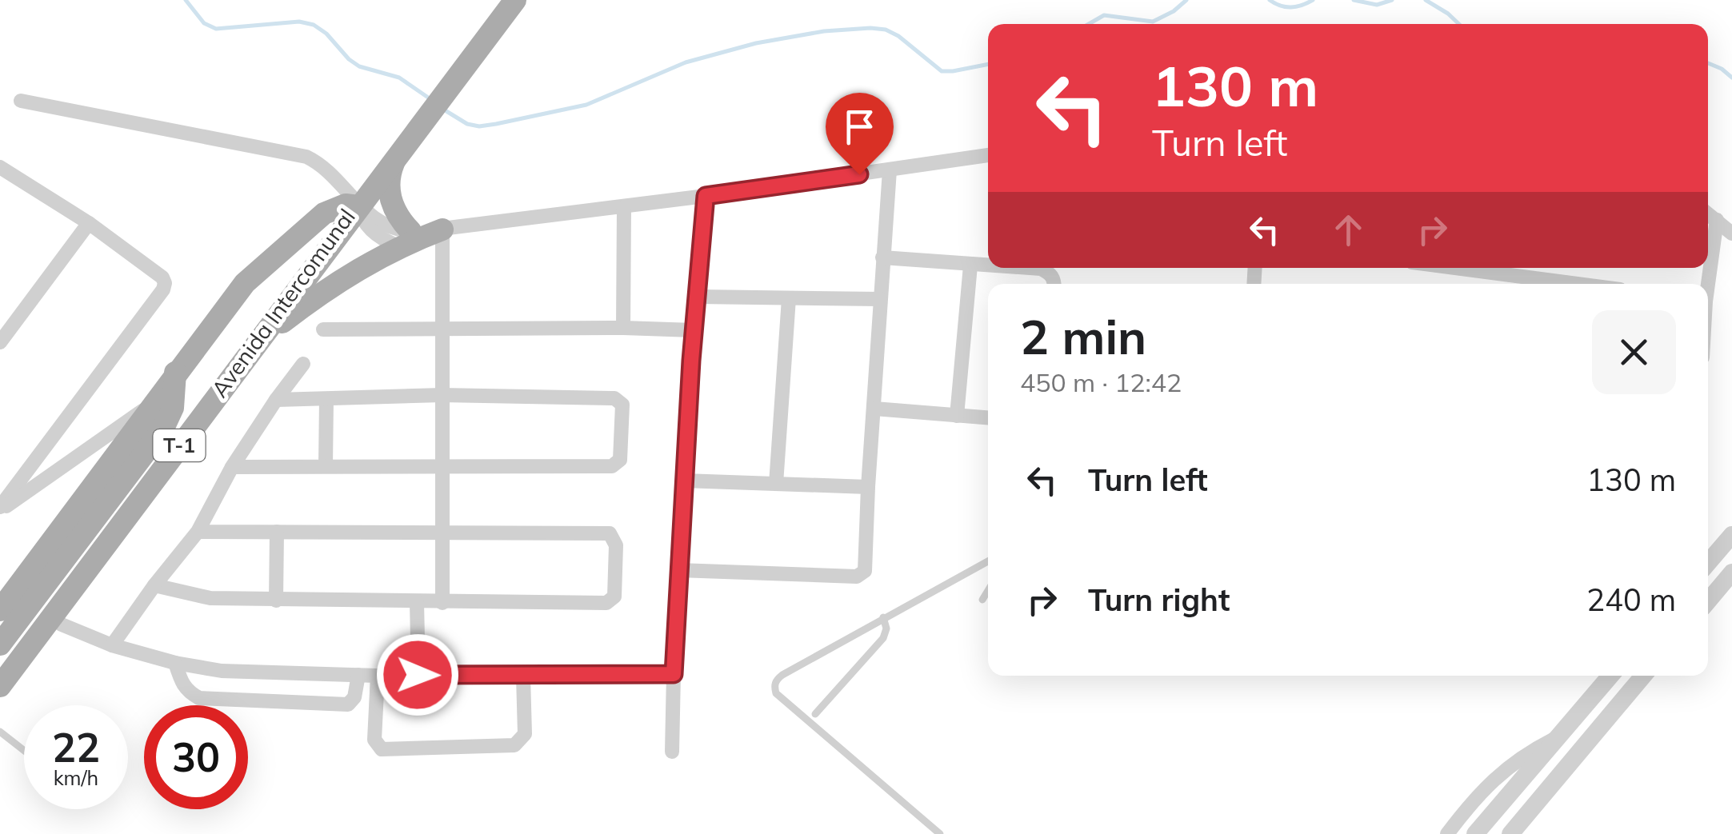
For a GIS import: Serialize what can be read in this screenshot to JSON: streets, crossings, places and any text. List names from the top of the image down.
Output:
{
  "streets": {
    "main road": ["Avenida Intercomunal", "T-1"]
  },
  "crossings": [
    ["Avenida Intercomunal", "T-1"]
  ],
  "page": {
    "turn": ["130 m", "Turn left"],
    "heading": ["2 min", "450 m · 12:42"],
    "list": [
      {
        "name": "Turn left",
        "value": "130 m"
      },
      {
        "name": "Turn right",
        "value": "240 m"
      }
    ],
    "speed": "22 km/h",
    "limit": "30"
  }
}
